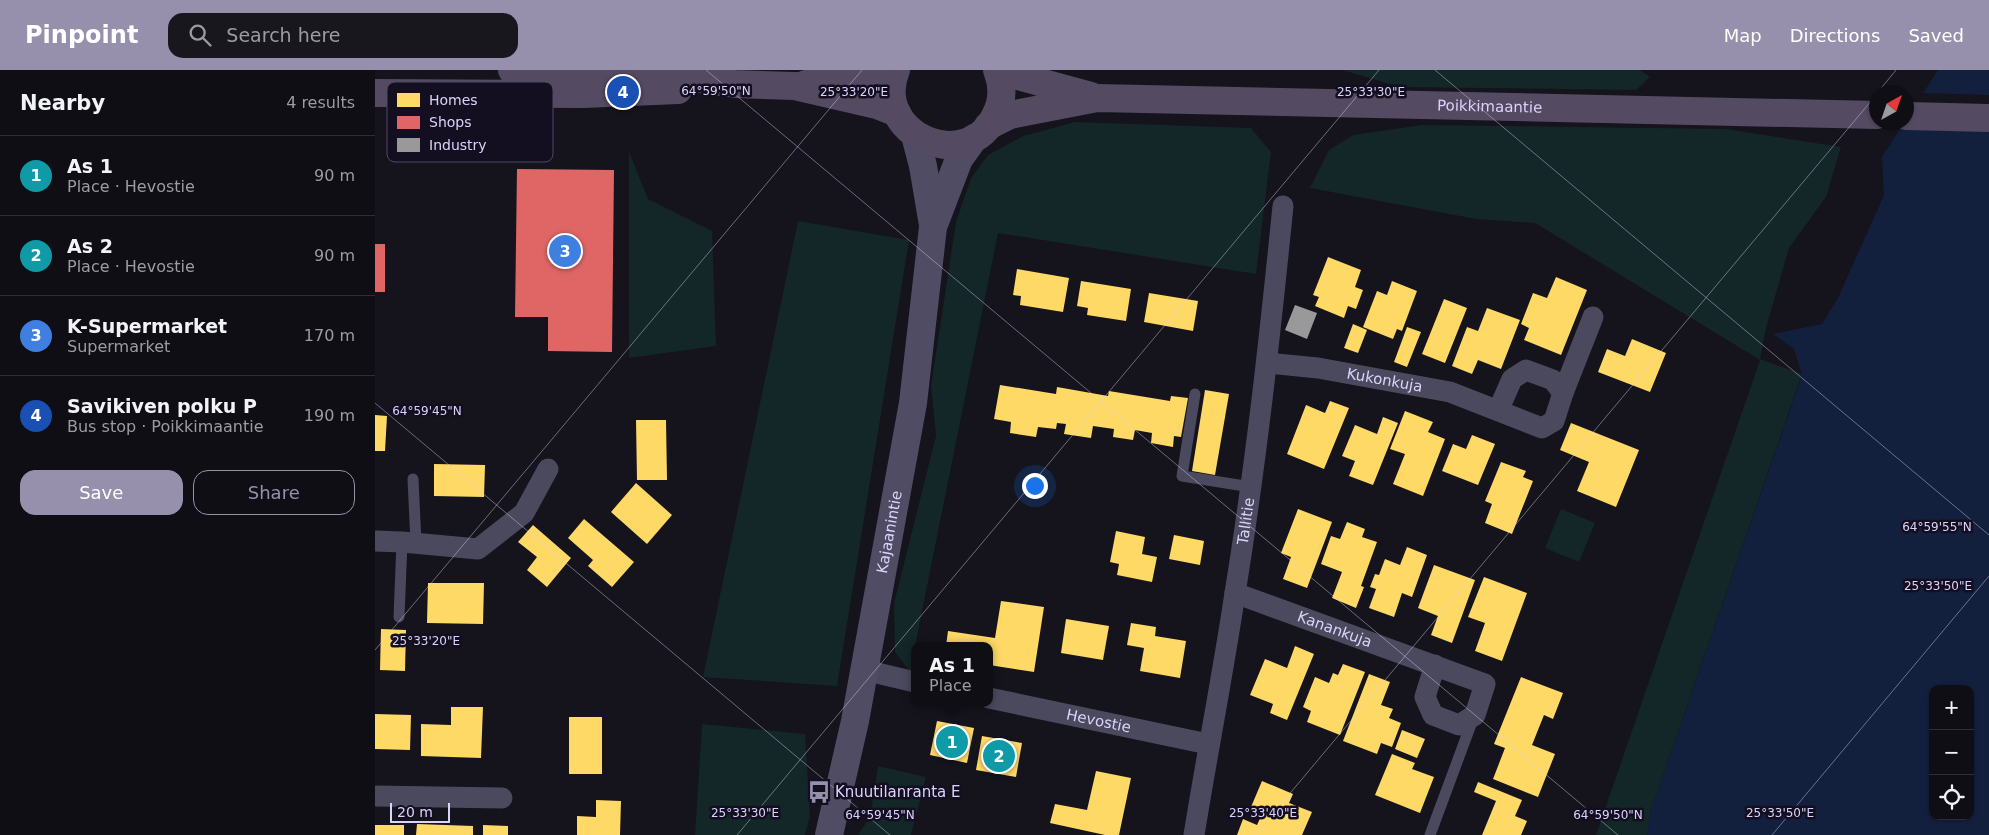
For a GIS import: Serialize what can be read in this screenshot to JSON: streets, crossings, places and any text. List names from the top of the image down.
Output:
{
  "streets": {
    "main road": ["Poikkimaantie", "Kajaanintie"],
    "street": [
      "Kukonkuja",
      "Tallitie",
      "Kanankuja",
      "Hevostie"
    ]
  },
  "crossings": [
    ["Poikkimaantie", "Kajaanintie"],
    ["Kukonkuja", "Tallitie"],
    ["Tallitie", "Kanankuja"],
    ["Tallitie", "Hevostie"]
  ],
  "places": {
    "bus stop": ["Knuutilanranta E"]
  },
  "legend": ["Homes", "Shops", "Industry"],
  "scale_bar": "20 m",
  "north": "top right",
  "page": {
    "header": "Pinpoint",
    "search": "Search here",
    "nav": ["Map", "Directions", "Saved"],
    "heading": ["Nearby", "4 results"],
    "pins": [
      "4",
      "3",
      "1",
      "2"
    ],
    "list": [
      {
        "mark": "1",
        "name": "As 1",
        "note": "Place · Hevostie",
        "value": "90 m"
      },
      {
        "mark": "2",
        "name": "As 2",
        "note": "Place · Hevostie",
        "value": "90 m"
      },
      {
        "mark": "3",
        "name": "K-Supermarket",
        "note": "Supermarket",
        "value": "170 m"
      },
      {
        "mark": "4",
        "name": "Savikiven polku P",
        "note": "Bus stop · Poikkimaantie",
        "value": "190 m"
      }
    ],
    "buttons": ["Save", "Share"],
    "popup": ["As 1", "Place"],
    "map_buttons": ["+", "−"],
    "scale": "20 m"
  },
  "coordinates": [
    "64°59'50\"N",
    "25°33'20\"E",
    "25°33'30\"E",
    "64°59'45\"N",
    "64°59'55\"N",
    "25°33'50\"E",
    "25°33'40\"E"
  ]
}
